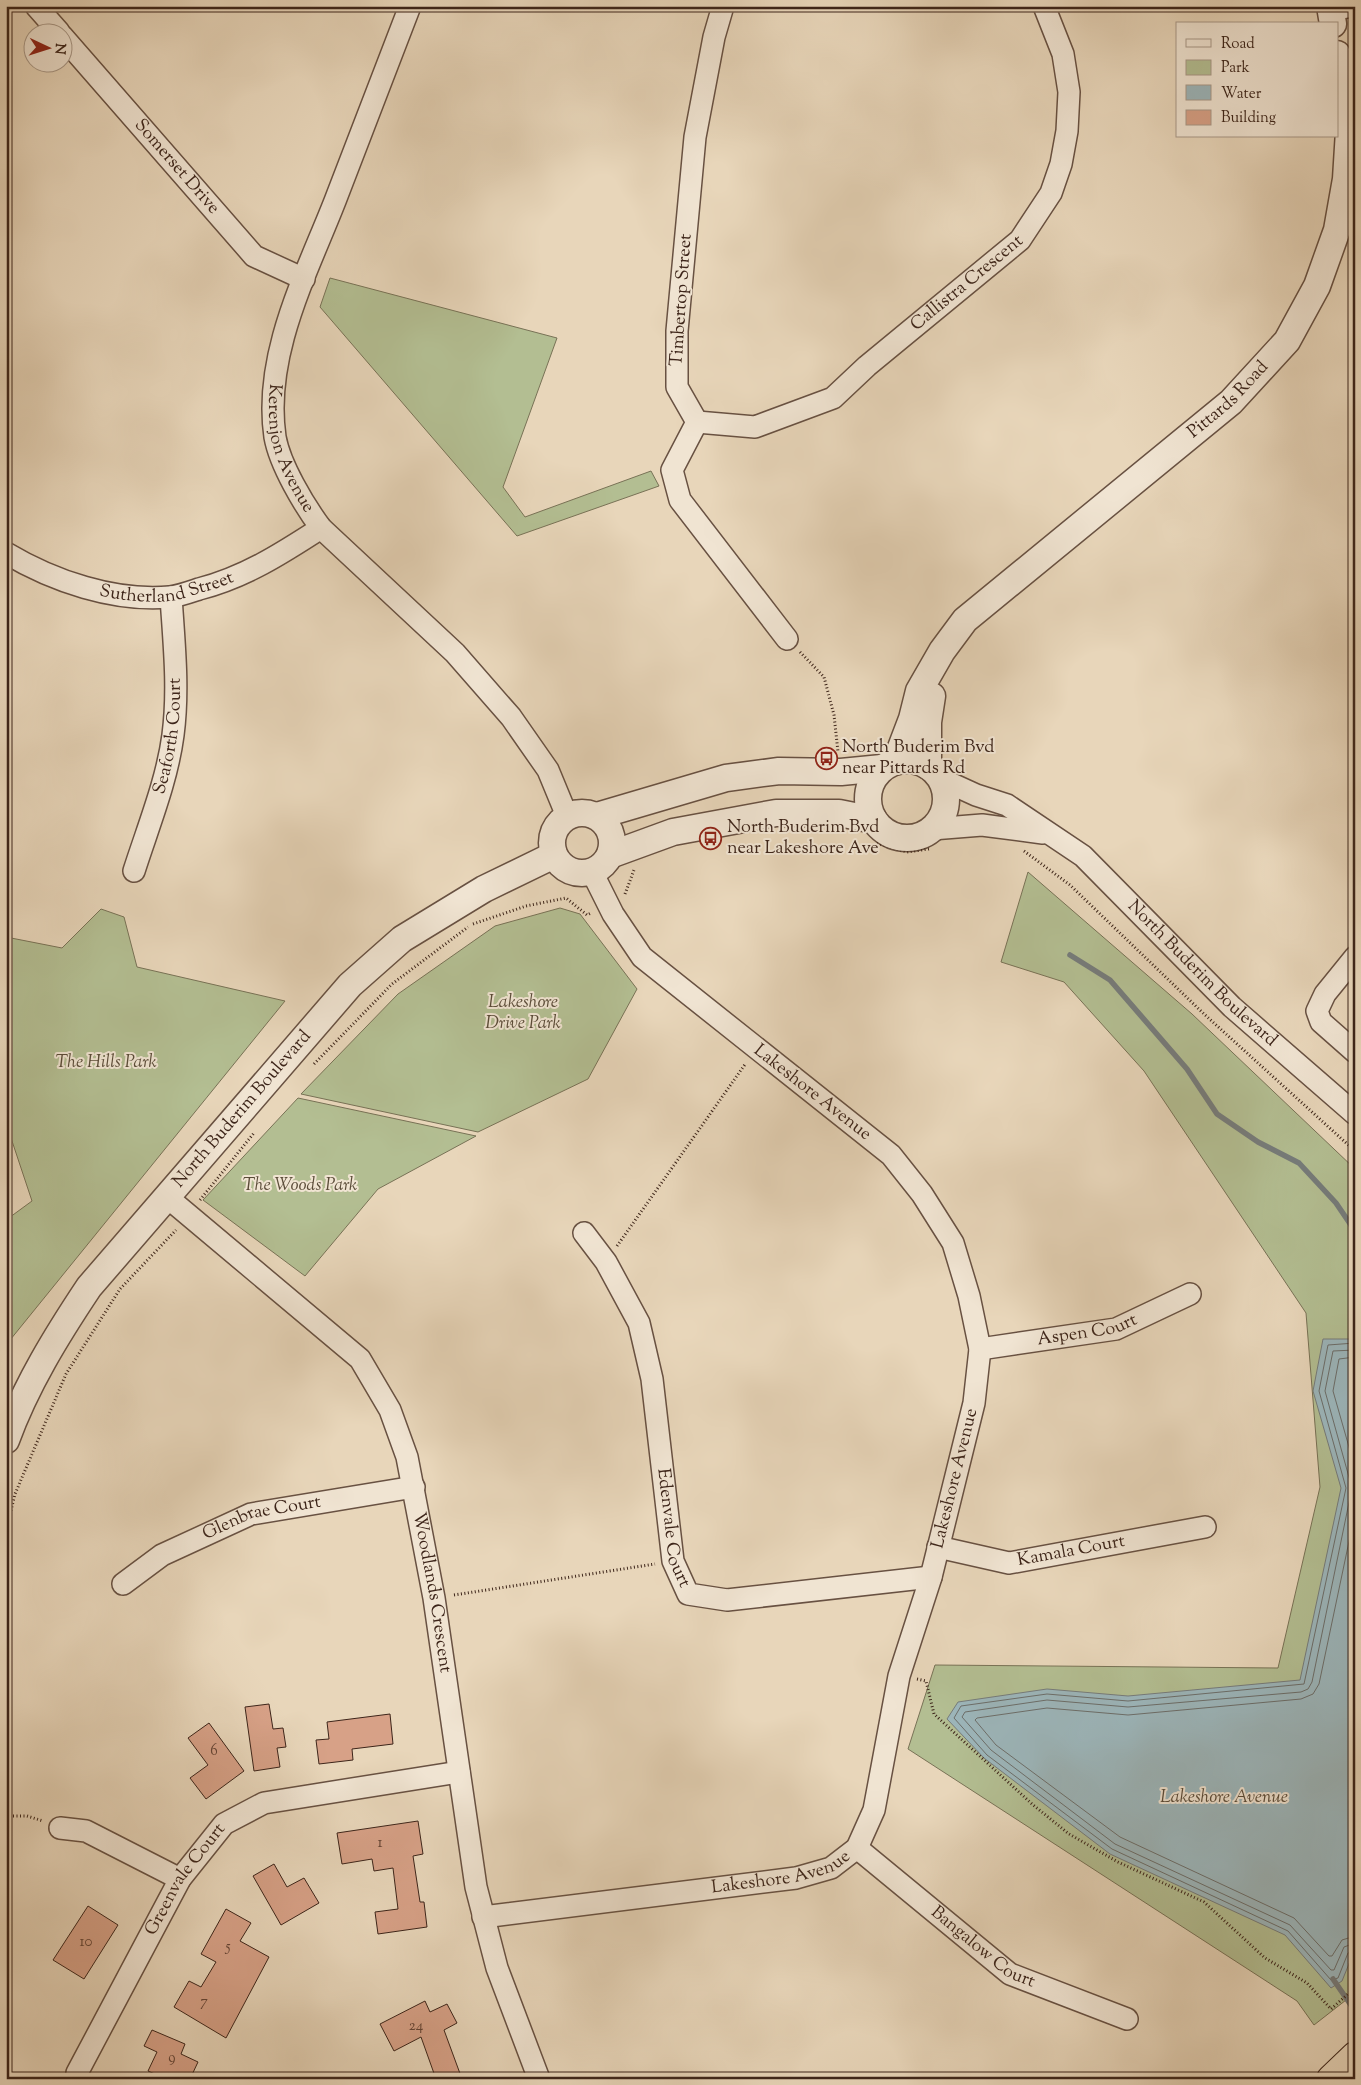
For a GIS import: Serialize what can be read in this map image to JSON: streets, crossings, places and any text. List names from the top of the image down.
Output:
{
  "streets": {
    "street": [
      "Somerset Drive",
      "Callistra Crescent",
      "Timbertop Street",
      "Pittards Road",
      "Kerenjon Avenue",
      "Sutherland Street",
      "Seaforth Court",
      "North Buderim Boulevard",
      "Lakeshore Avenue",
      "Aspen Court",
      "Glenbrae Court",
      "Edenvale Court",
      "Kamala Court",
      "Woodlands Crescent",
      "Greenvale Court",
      "Bangalow Court"
    ]
  },
  "crossings": [
    ["Somerset Drive", "Kerenjon Avenue"],
    ["Callistra Crescent", "Timbertop Street"],
    ["Pittards Road", "North Buderim Boulevard"],
    ["Kerenjon Avenue", "Sutherland Street"],
    ["Kerenjon Avenue", "North Buderim Boulevard"],
    ["Kerenjon Avenue", "Lakeshore Avenue"],
    ["Sutherland Street", "Seaforth Court"],
    ["North Buderim Boulevard", "Lakeshore Avenue"],
    ["North Buderim Boulevard", "Woodlands Crescent"],
    ["Lakeshore Avenue", "Aspen Court"],
    ["Lakeshore Avenue", "Edenvale Court"],
    ["Lakeshore Avenue", "Kamala Court"],
    ["Lakeshore Avenue", "Woodlands Crescent"],
    ["Lakeshore Avenue", "Bangalow Court"],
    ["Glenbrae Court", "Woodlands Crescent"],
    ["Woodlands Crescent", "Greenvale Court"]
  ],
  "parks": [
    "Lakeshore Drive Park",
    "The Hills Park",
    "The Woods Park",
    "Lakeshore Avenue"
  ],
  "places": {
    "bus stop": ["North Buderim Bvd near Pittards Rd", "North Buderim Bvd near Lakeshore Ave"]
  },
  "house_numbers": [
    "6",
    "1",
    "10",
    "5",
    "7",
    "24",
    "9"
  ],
  "legend": [
    "Road",
    "Park",
    "Water",
    "Building"
  ],
  "north": "right"
}
